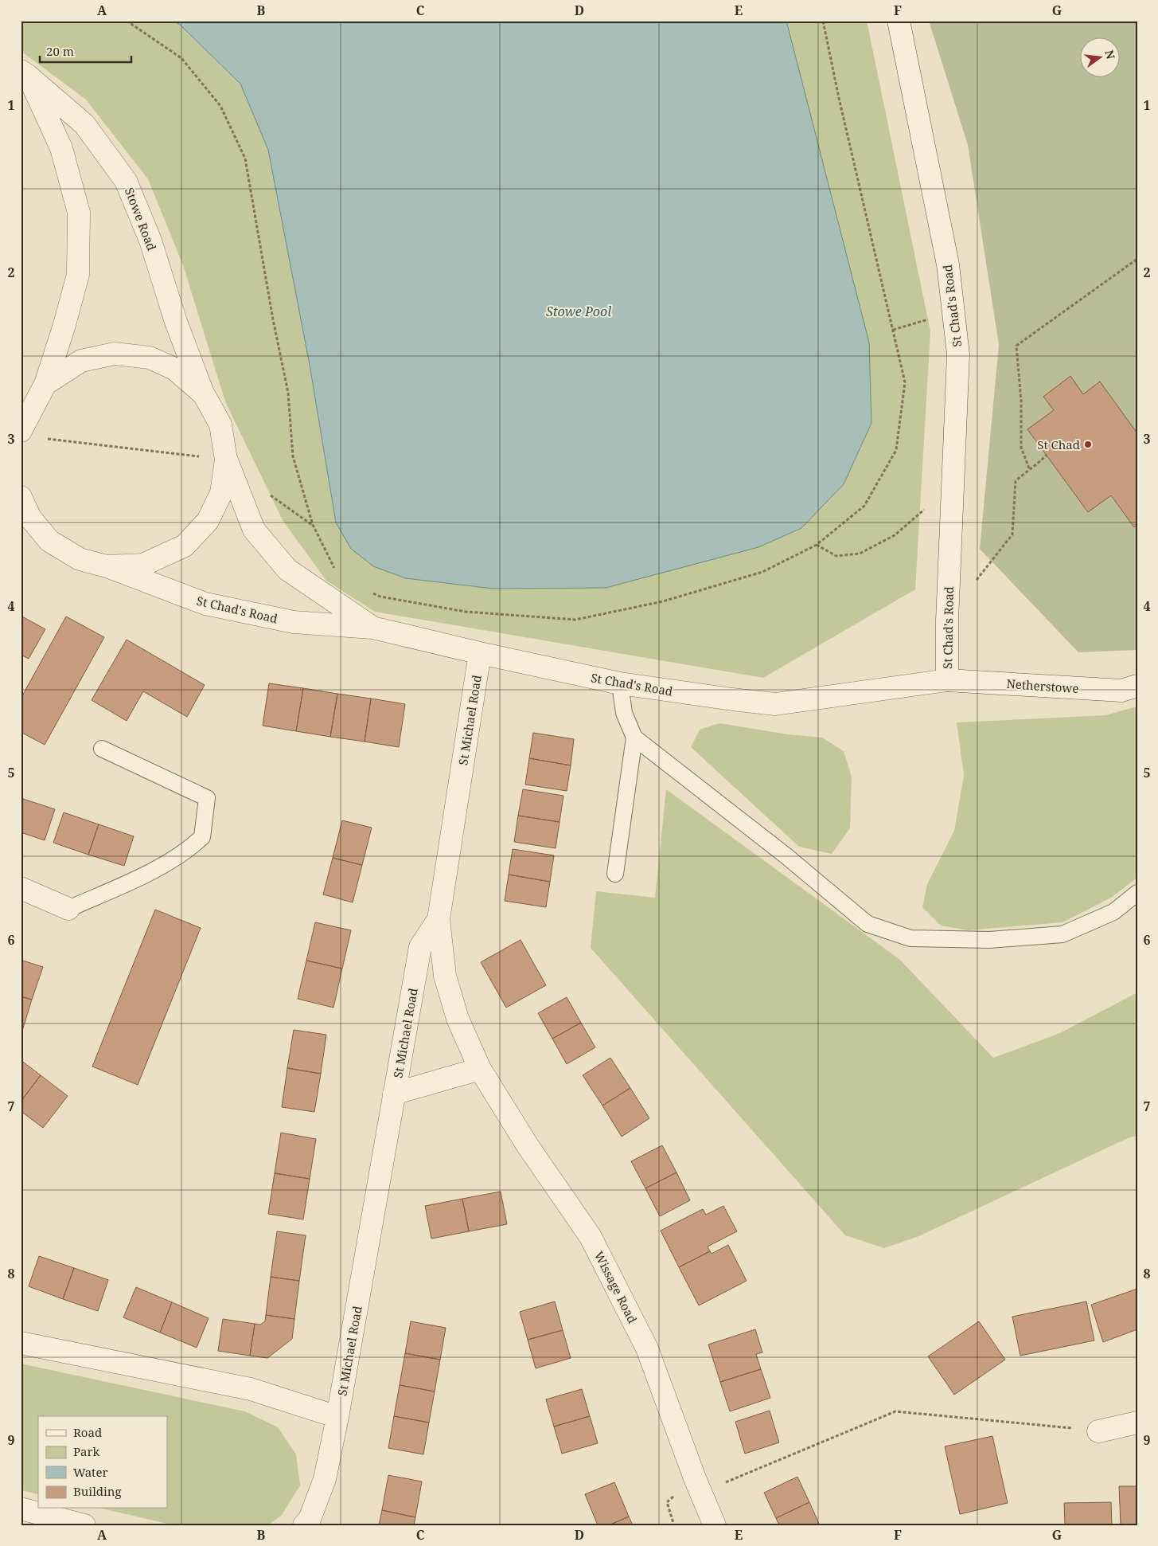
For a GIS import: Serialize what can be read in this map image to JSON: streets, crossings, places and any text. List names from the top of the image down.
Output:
{
  "streets": {
    "street": [
      "Stowe Road",
      "St Chad's Road",
      "Netherstowe",
      "St Michael Road",
      "Wissage Road"
    ]
  },
  "crossings": [
    ["St Chad's Road", "Netherstowe"],
    ["St Chad's Road", "St Michael Road"],
    ["St Michael Road", "Wissage Road"]
  ],
  "water": ["Stowe Pool"],
  "places": ["St Chad"],
  "legend": [
    "Road",
    "Park",
    "Water",
    "Building"
  ],
  "scale_bar": "20 m",
  "north": "right",
  "grid": {
    "columns": [
      "A",
      "B",
      "C",
      "D",
      "E",
      "F",
      "G"
    ],
    "rows": [
      "1",
      "2",
      "3",
      "4",
      "5",
      "6",
      "7",
      "8",
      "9"
    ]
  }
}
